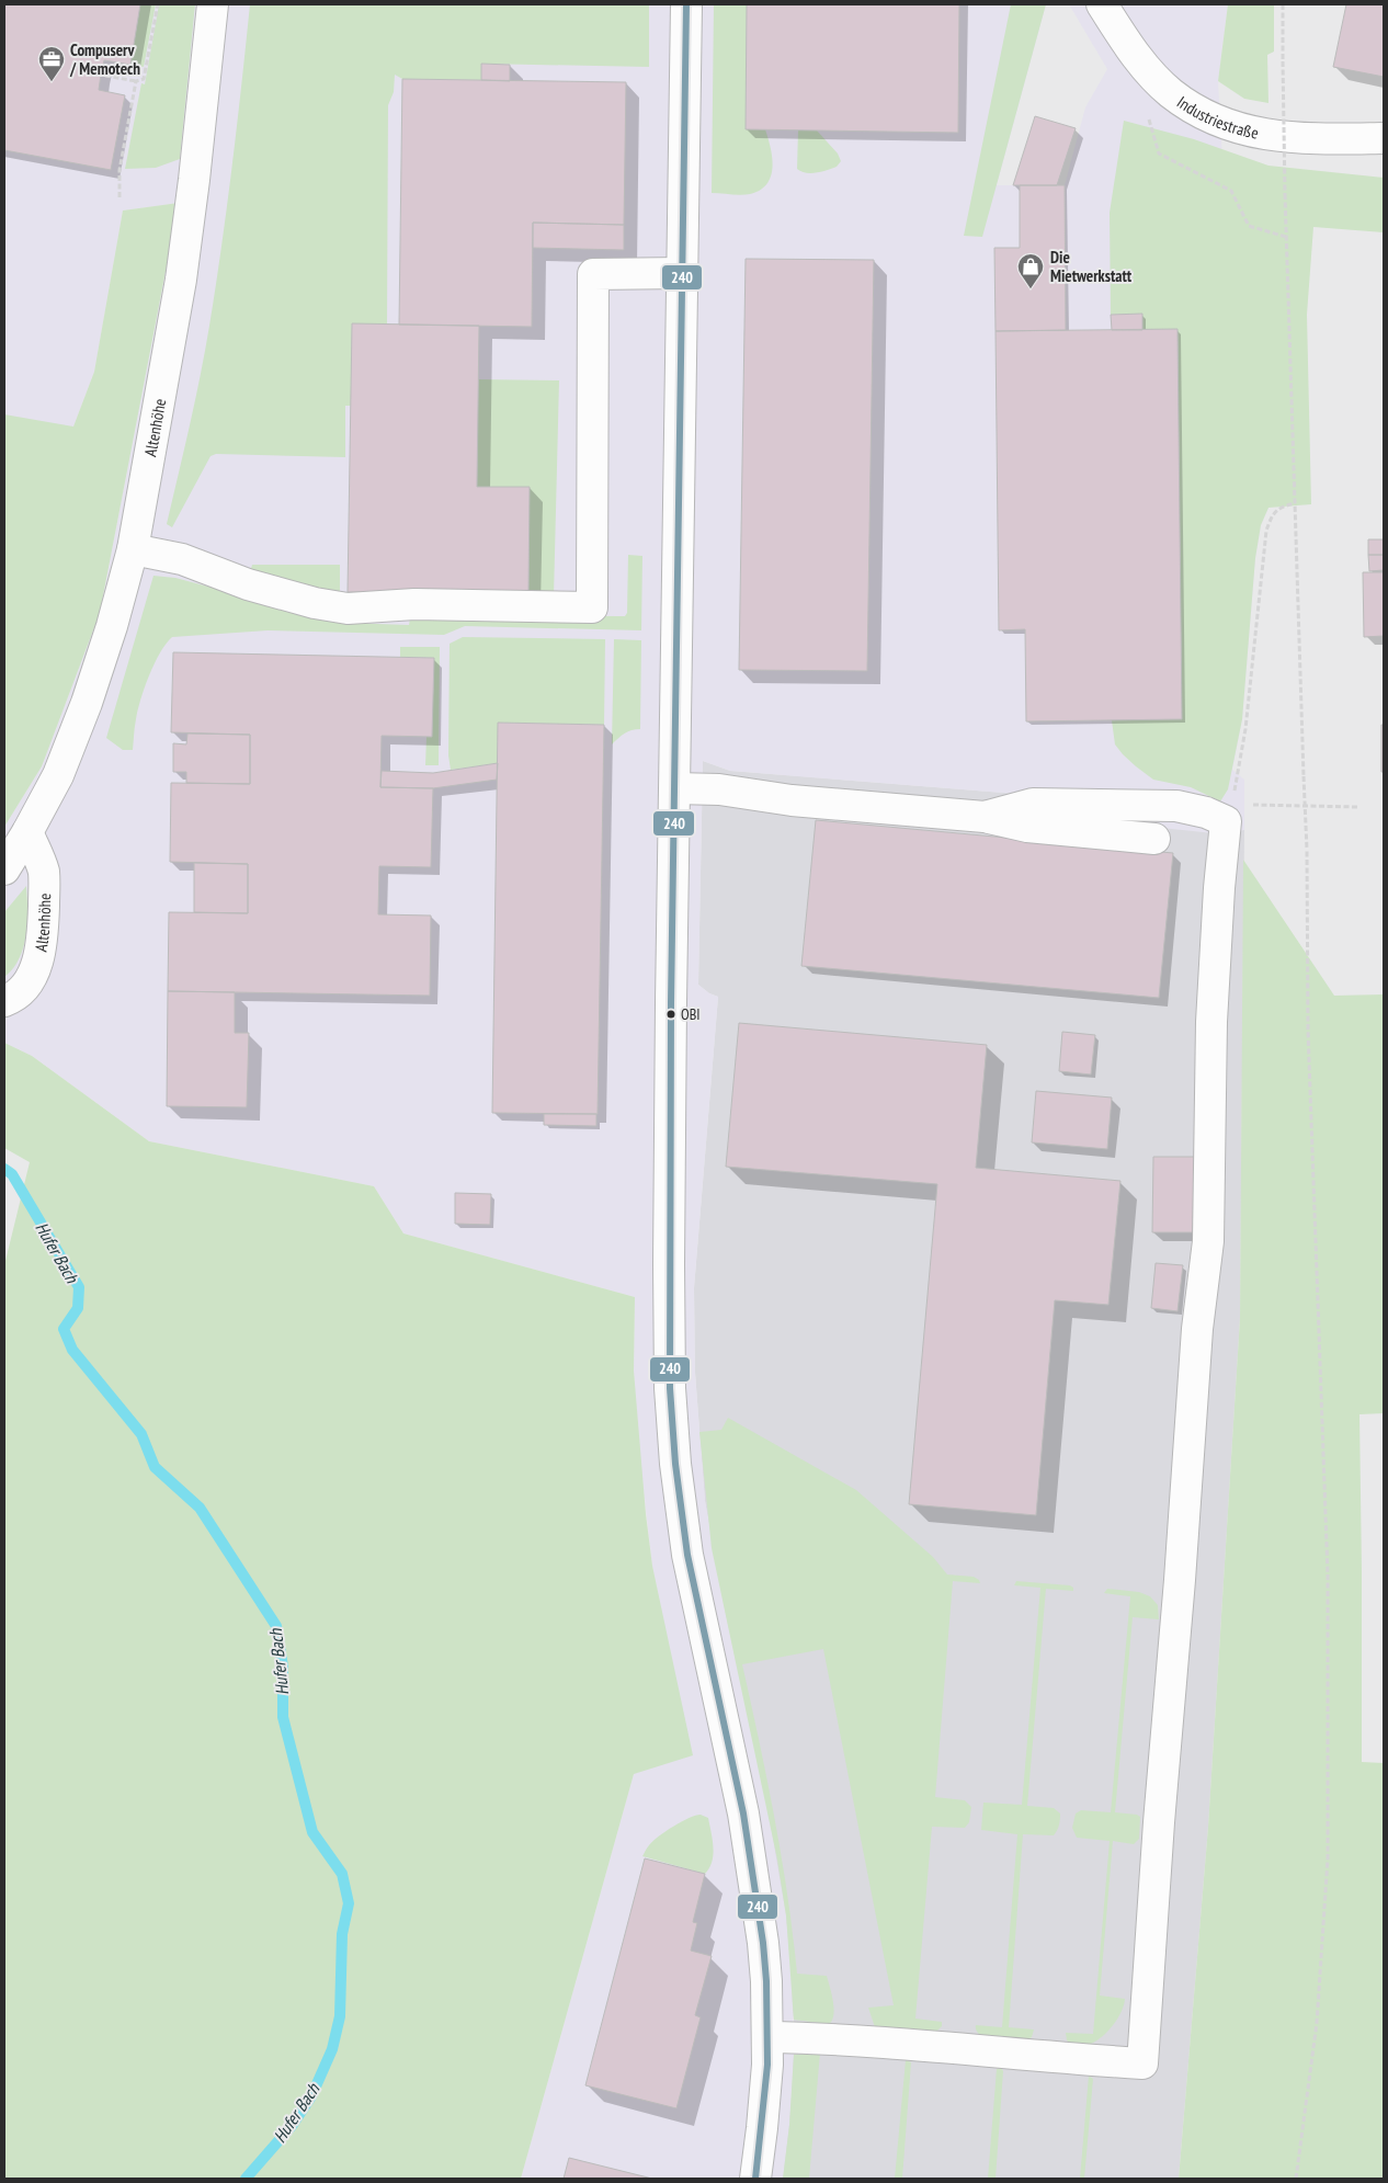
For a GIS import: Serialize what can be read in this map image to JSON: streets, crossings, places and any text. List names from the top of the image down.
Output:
{
  "streets": {
    "street": ["Industriestraße", "Altenhöhe"]
  },
  "water": ["Hufer Bach"],
  "places": {
    "office": ["Compuserv / Memotech"],
    "shop": ["Die Mietwerkstatt"],
    "other": ["OBI"]
  },
  "lines": ["transit line 240"]
}
